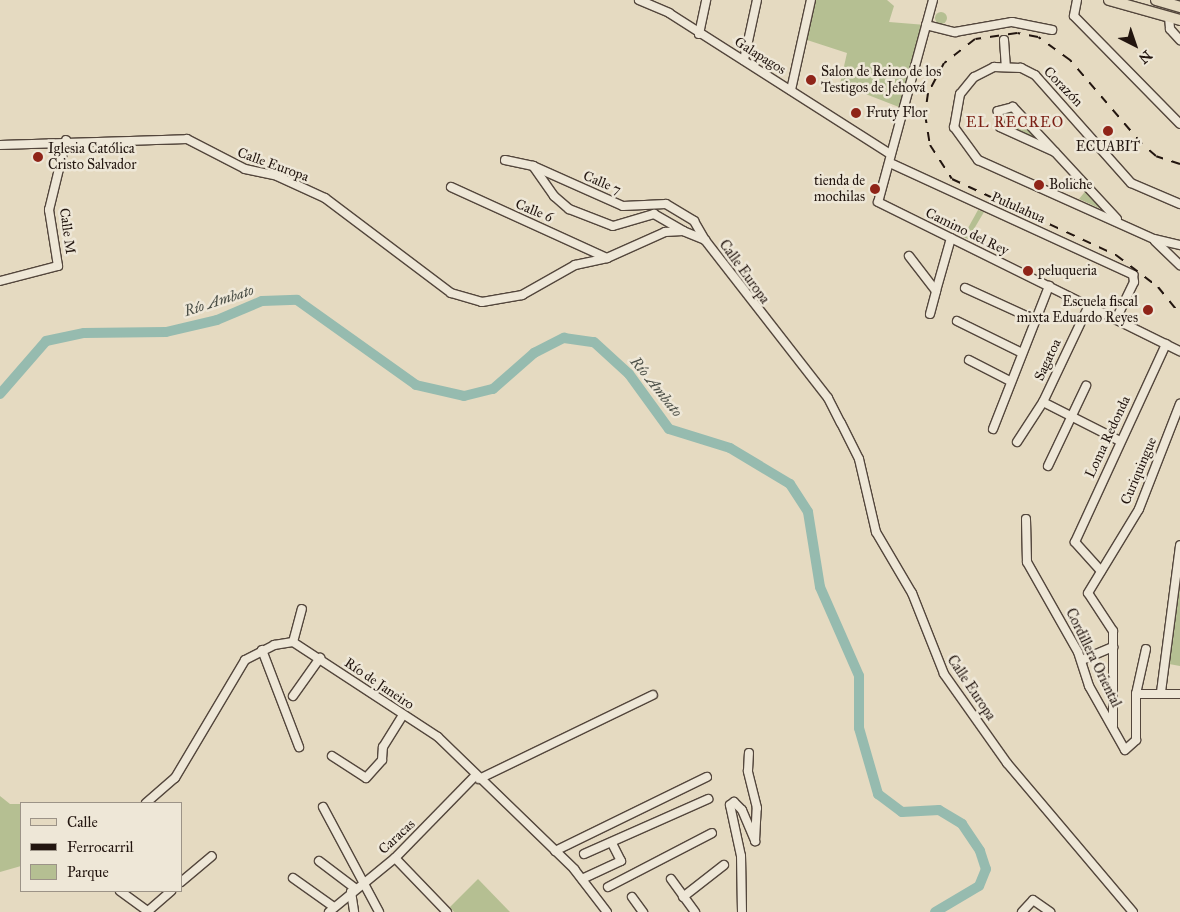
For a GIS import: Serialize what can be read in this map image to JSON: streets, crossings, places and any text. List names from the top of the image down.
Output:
{
  "streets": {
    "street": [
      "Galapagos",
      "Corazón",
      "Calle Europa",
      "Calle 7",
      "Pululahua",
      "Calle 6",
      "Calle M",
      "Camino del Rey",
      "Sagatoa",
      "Loma Redonda",
      "Curiquingue",
      "Cordillera Oriental",
      "Río de Janeiro",
      "Caracas"
    ]
  },
  "crossings": [
    ["Galapagos", "Pululahua"],
    ["Galapagos", "Camino del Rey"],
    ["Calle Europa", "Calle 7"],
    ["Calle Europa", "Calle 6"],
    ["Calle Europa", "Calle M"],
    ["Pululahua", "Camino del Rey"],
    ["Camino del Rey", "Sagatoa"],
    ["Camino del Rey", "Loma Redonda"],
    ["Sagatoa", "Loma Redonda"],
    ["Loma Redonda", "Curiquingue"],
    ["Río de Janeiro", "Caracas"]
  ],
  "districts": ["EL RECREO"],
  "water": ["Río Ambato"],
  "places": [
    "Salon de Reino de los Testigos de Jehová",
    "Fruty Flor",
    "ECUABIT",
    "Iglesia Católica Cristo Salvador",
    "Boliche",
    "tienda de mochilas",
    "peluqueria",
    "Escuela fiscal mixta Eduardo Reyes"
  ],
  "legend": ["Calle", "Ferrocarril", "Parque"],
  "north": "bottom right"
}
